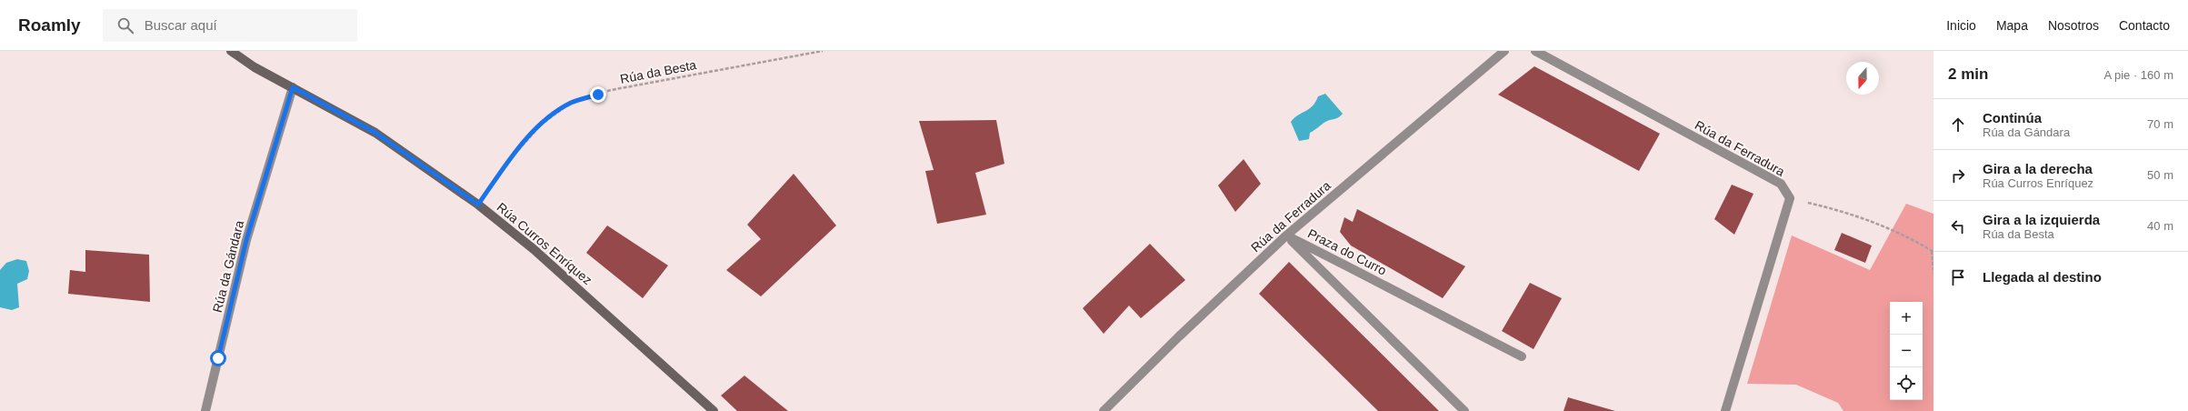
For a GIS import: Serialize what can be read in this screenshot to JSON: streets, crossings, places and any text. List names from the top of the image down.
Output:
{
  "streets": {
    "street": [
      "Rúa da Ferradura",
      "Rúa Curros Enríquez",
      "Praza do Curro",
      "Rúa da Gándara"
    ],
    "path": ["Rúa da Besta"]
  },
  "crossings": [
    ["Rúa da Besta", "Rúa Curros Enríquez"],
    ["Rúa da Ferradura", "Praza do Curro"],
    ["Rúa Curros Enríquez", "Rúa da Gándara"]
  ],
  "north": "bottom",
  "page": {
    "header": "Roamly",
    "search": "Buscar aquí",
    "nav": [
      "Inicio",
      "Mapa",
      "Nosotros",
      "Contacto"
    ],
    "heading": ["2 min", "A pie · 160 m"],
    "list": [
      ["Continúa", "Rúa da Gándara", "70 m"],
      ["Gira a la derecha", "Rúa Curros Enríquez", "50 m"],
      ["Gira a la izquierda", "Rúa da Besta", "40 m"],
      "Llegada al destino"
    ],
    "map_buttons": ["+", "−"]
  }
}
